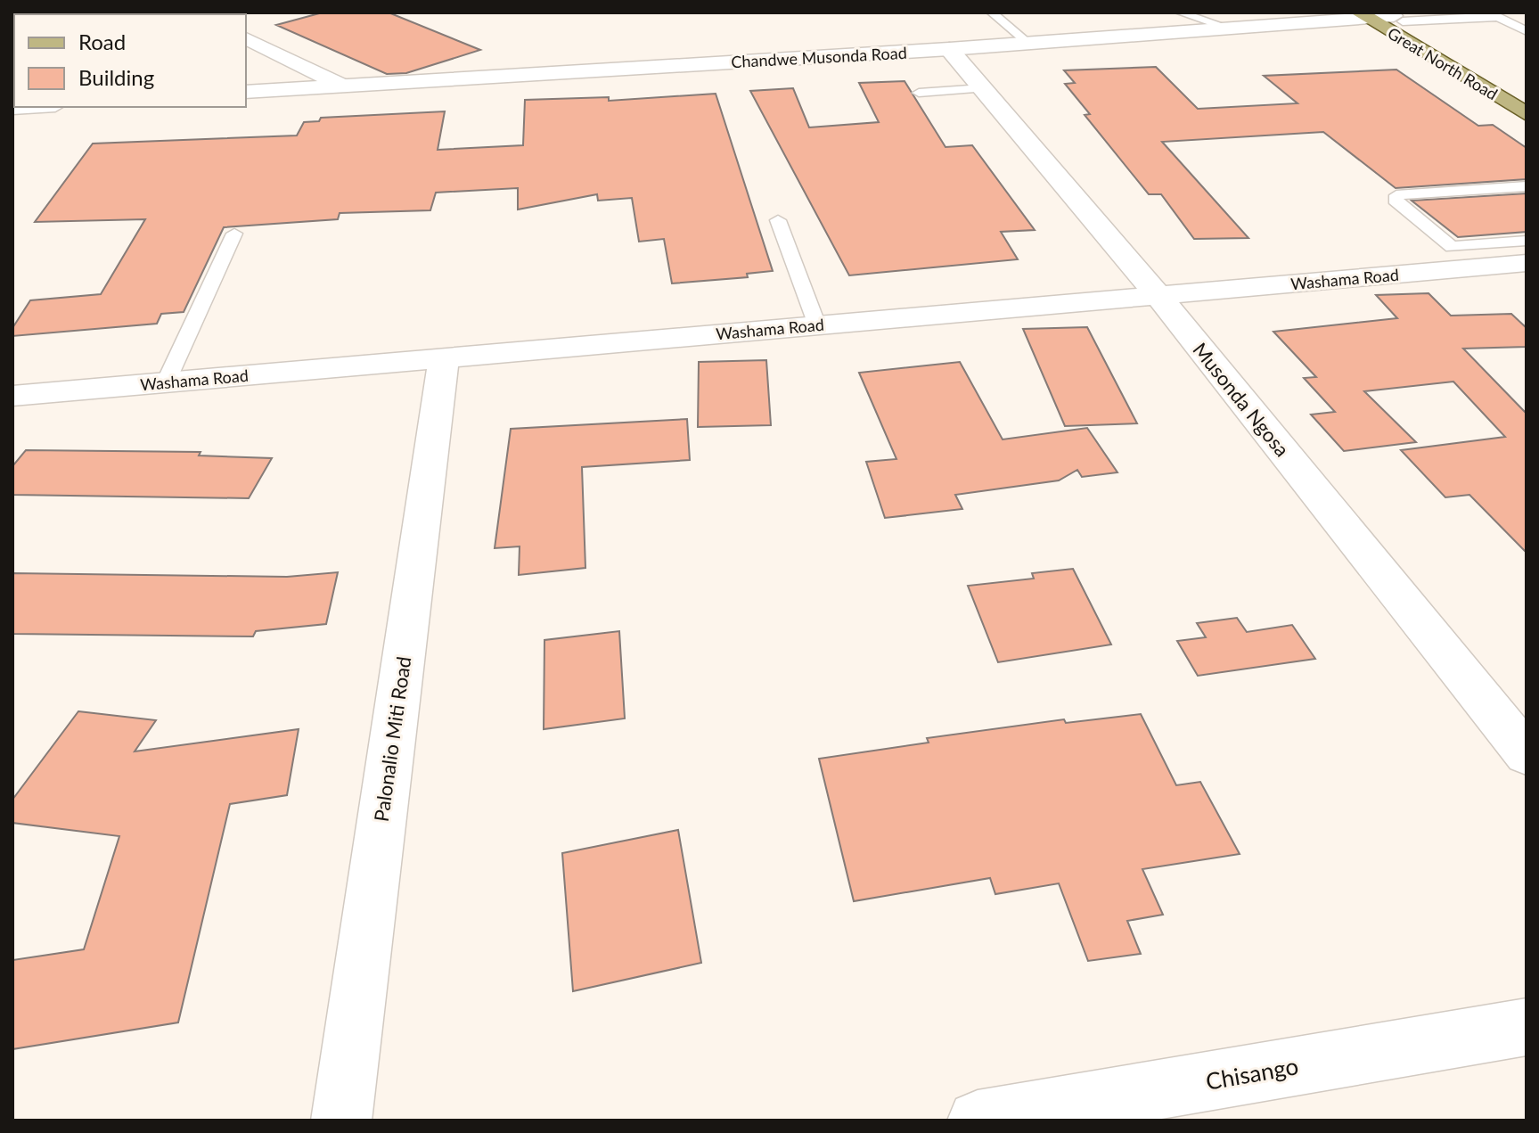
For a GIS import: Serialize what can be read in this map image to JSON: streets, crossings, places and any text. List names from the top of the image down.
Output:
{
  "streets": {
    "main road": ["Great North Road"],
    "street": [
      "Chandwe Musonda Road",
      "Washama Road",
      "Musonda Ngosa",
      "Palonalio Miti Road",
      "Chisango"
    ]
  },
  "crossings": [
    ["Chandwe Musonda Road", "Great North Road"],
    ["Chandwe Musonda Road", "Musonda Ngosa"],
    ["Washama Road", "Musonda Ngosa"],
    ["Washama Road", "Palonalio Miti Road"]
  ],
  "legend": ["Road", "Building"]
}
